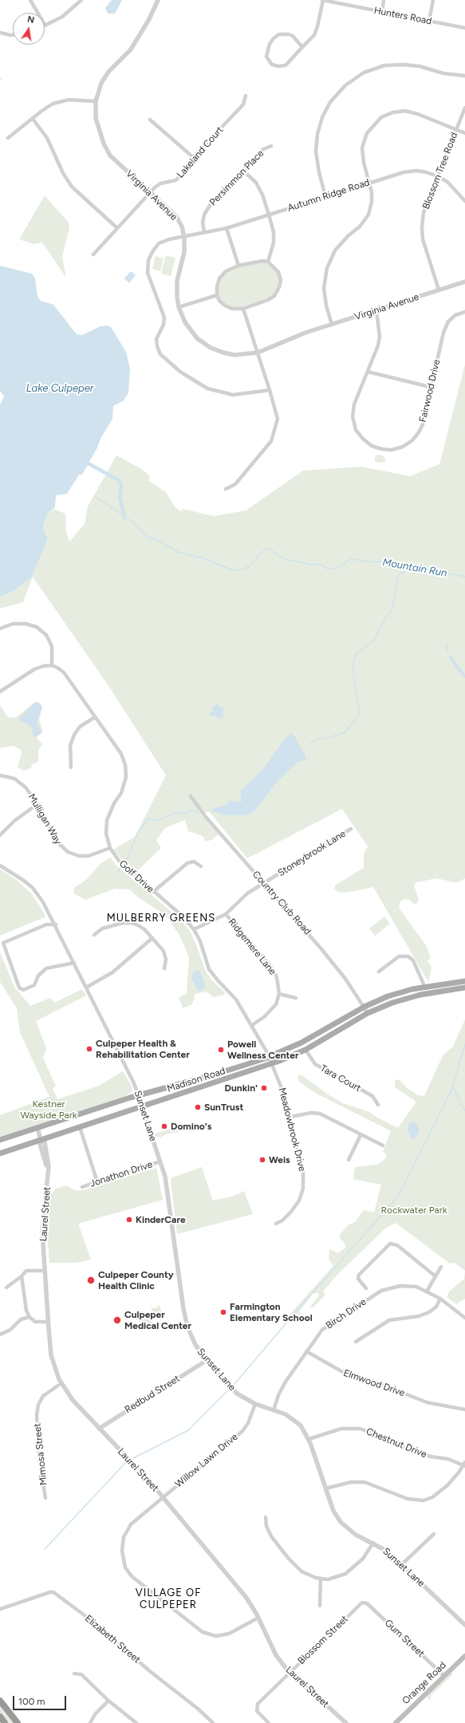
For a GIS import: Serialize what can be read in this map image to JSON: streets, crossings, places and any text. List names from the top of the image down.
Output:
{
  "streets": {
    "main road": ["Madison Road", "Orange Road"],
    "street": [
      "Hunters Road",
      "Lakeland Court",
      "Blossom Tree Road",
      "Persimmon Place",
      "Virginia Avenue",
      "Autumn Ridge Road",
      "Fairwood Drive",
      "Mulligan Way",
      "Stoneybrook Lane",
      "Golf Drive",
      "Country Club Road",
      "Ridgemere Lane",
      "Tara Court",
      "Sunset Lane",
      "Meadowbrook Drive",
      "Jonathon Drive",
      "Laurel Street",
      "Birch Drive",
      "Elmwood Drive",
      "Redbud Street",
      "Chestnut Drive",
      "Mimosa Street",
      "Willow Lawn Drive",
      "Gum Street",
      "Elizabeth Street",
      "Blossom Street"
    ]
  },
  "crossings": [
    ["Lakeland Court", "Virginia Avenue"],
    ["Blossom Tree Road", "Virginia Avenue"],
    ["Blossom Tree Road", "Autumn Ridge Road"],
    ["Persimmon Place", "Autumn Ridge Road"],
    ["Virginia Avenue", "Autumn Ridge Road"],
    ["Virginia Avenue", "Fairwood Drive"],
    ["Mulligan Way", "Golf Drive"],
    ["Stoneybrook Lane", "Golf Drive"],
    ["Stoneybrook Lane", "Country Club Road"],
    ["Stoneybrook Lane", "Ridgemere Lane"],
    ["Golf Drive", "Madison Road"],
    ["Golf Drive", "Meadowbrook Drive"],
    ["Country Club Road", "Madison Road"],
    ["Tara Court", "Madison Road"],
    ["Madison Road", "Sunset Lane"],
    ["Madison Road", "Meadowbrook Drive"],
    ["Madison Road", "Laurel Street"],
    ["Sunset Lane", "Jonathon Drive"],
    ["Sunset Lane", "Birch Drive"],
    ["Sunset Lane", "Redbud Street"],
    ["Sunset Lane", "Chestnut Drive"],
    ["Sunset Lane", "Willow Lawn Drive"],
    ["Laurel Street", "Redbud Street"],
    ["Laurel Street", "Mimosa Street"],
    ["Laurel Street", "Willow Lawn Drive"],
    ["Laurel Street", "Blossom Street"],
    ["Birch Drive", "Elmwood Drive"],
    ["Gum Street", "Blossom Street"],
    ["Gum Street", "Orange Road"]
  ],
  "districts": ["MULBERRY GREENS", "VILLAGE OF CULPEPER"],
  "water": ["Lake Culpeper", "Mountain Run"],
  "parks": ["Kestner Wayside Park", "Rockwater Park"],
  "places": [
    "Culpeper Health & Rehabilitation Center",
    "Powell Wellness Center",
    "Dunkin'",
    "SunTrust",
    "Domino's",
    "Weis",
    "KinderCare",
    "Culpeper County Health Clinic",
    "Farmington Elementary School",
    "Culpeper Medical Center"
  ],
  "scale_bar": "100 m",
  "north": "top"
}
